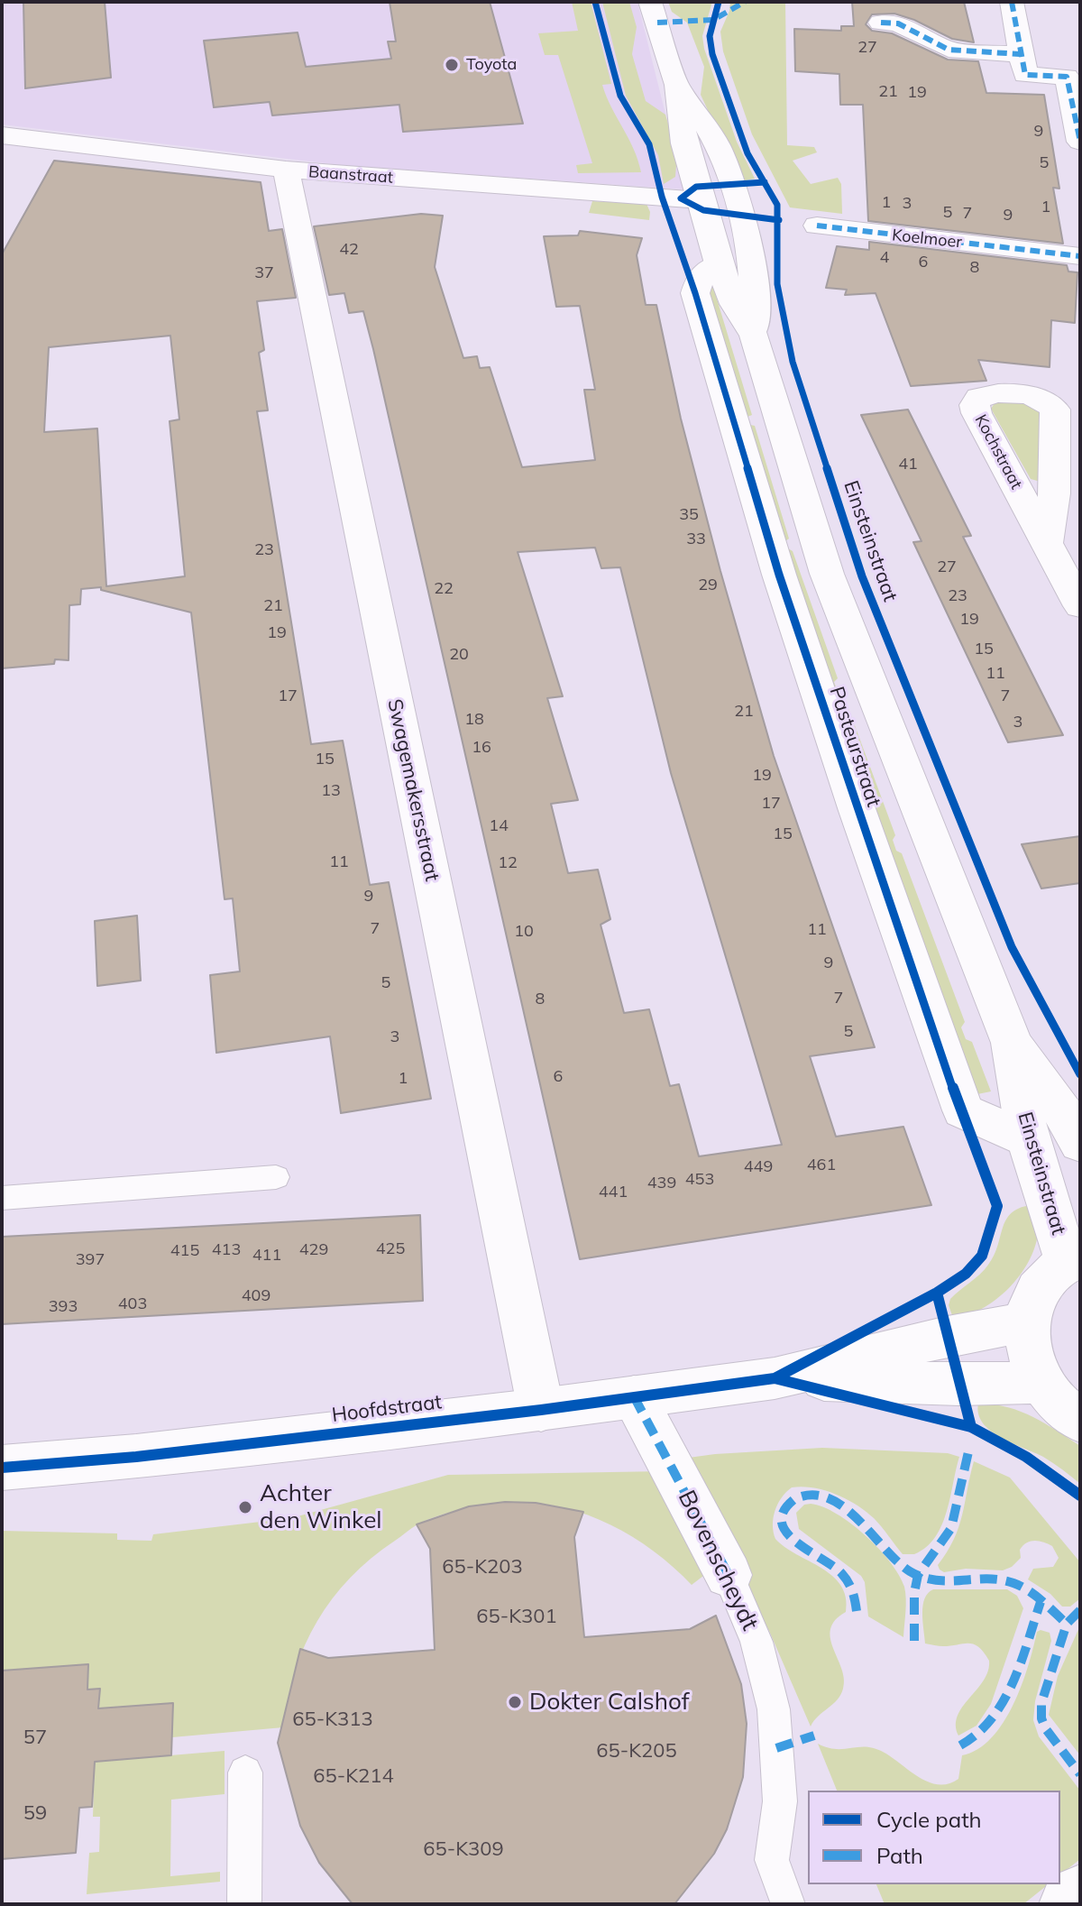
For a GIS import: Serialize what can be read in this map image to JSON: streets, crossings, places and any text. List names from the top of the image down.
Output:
{
  "streets": {
    "street": [
      "Baanstraat",
      "Koelmoer",
      "Einsteinstraat",
      "Pasteurstraat",
      "Swagemakersstraat",
      "Hoofdstraat",
      "Bovenscheydt"
    ]
  },
  "crossings": [
    ["Baanstraat", "Einsteinstraat"],
    ["Baanstraat", "Swagemakersstraat"],
    ["Einsteinstraat", "Pasteurstraat"],
    ["Swagemakersstraat", "Hoofdstraat"],
    ["Hoofdstraat", "Bovenscheydt"]
  ],
  "places": ["Toyota", "Achter den Winkel", "Dokter Calshof"],
  "house_numbers": [
    "27",
    "21",
    "19",
    "9",
    "5",
    "1",
    "3",
    "1",
    "5",
    "7",
    "9",
    "42",
    "4",
    "6",
    "8",
    "37",
    "41",
    "35",
    "33",
    "23",
    "27",
    "29",
    "22",
    "23",
    "21",
    "19",
    "19",
    "15",
    "20",
    "11",
    "17",
    "7",
    "21",
    "18",
    "3",
    "16",
    "15",
    "19",
    "13",
    "17",
    "14",
    "15",
    "11",
    "12",
    "9",
    "7",
    "11",
    "10",
    "9",
    "5",
    "7",
    "8",
    "5",
    "3",
    "6",
    "1",
    "461",
    "449",
    "453",
    "439",
    "441",
    "425",
    "413",
    "429",
    "415",
    "411",
    "397",
    "409",
    "403",
    "393",
    "65-K203",
    "65-K301",
    "65-K313",
    "57",
    "65-K205",
    "65-K214",
    "59",
    "65-K309"
  ],
  "legend": ["Cycle path", "Path"]
}
